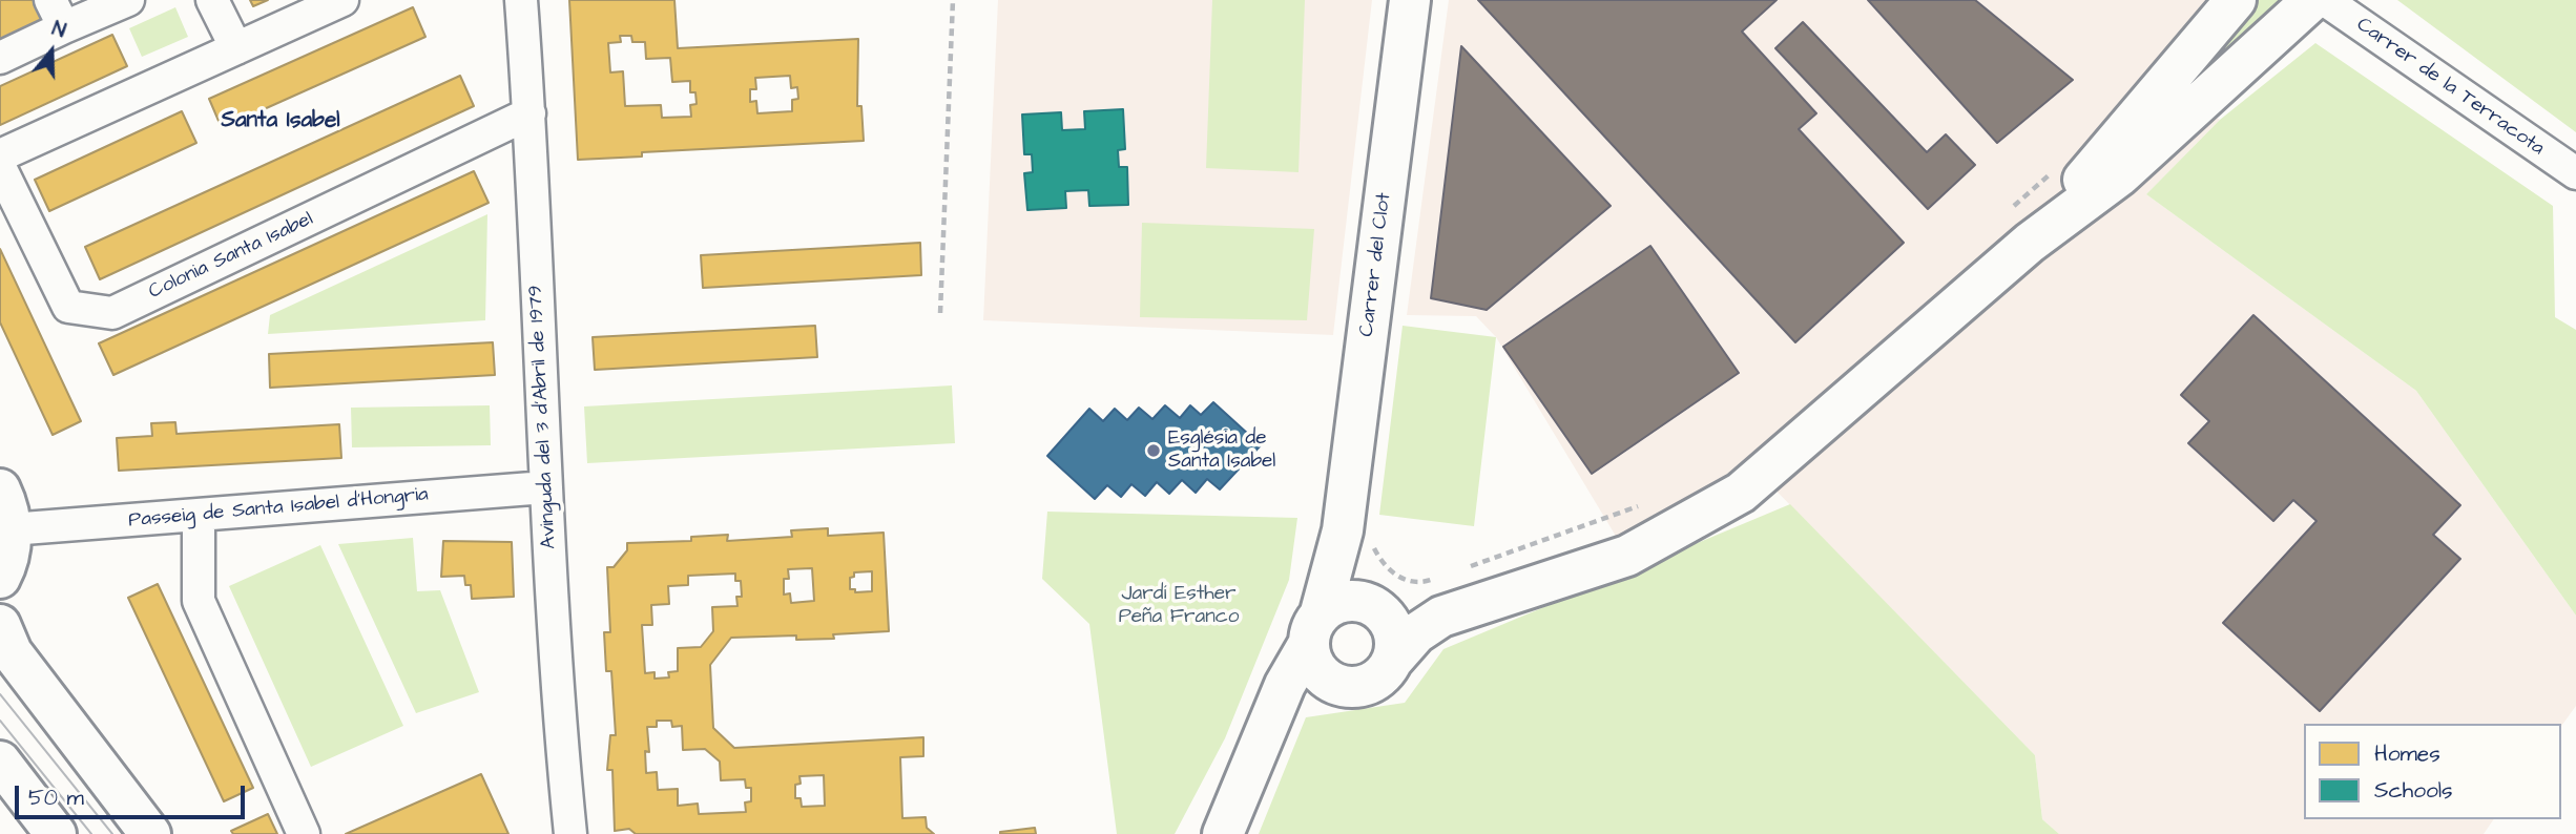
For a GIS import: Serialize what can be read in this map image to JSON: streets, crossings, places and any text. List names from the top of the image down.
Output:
{
  "streets": {
    "street": [
      "Carrer de la Terracota",
      "Colonia Santa Isabel",
      "Carrer del Clot",
      "Avinguda del 3 d'Abril de 1979",
      "Passeig de Santa Isabel d'Hongria"
    ]
  },
  "crossings": [
    ["Colonia Santa Isabel", "Avinguda del 3 d'Abril de 1979"],
    ["Avinguda del 3 d'Abril de 1979", "Passeig de Santa Isabel d'Hongria"]
  ],
  "districts": ["Santa Isabel"],
  "parks": ["Jardí Esther Peña Franco"],
  "places": ["Església de Santa Isabel"],
  "legend": ["Homes", "Schools"],
  "scale_bar": "50 m",
  "north": "top"
}
